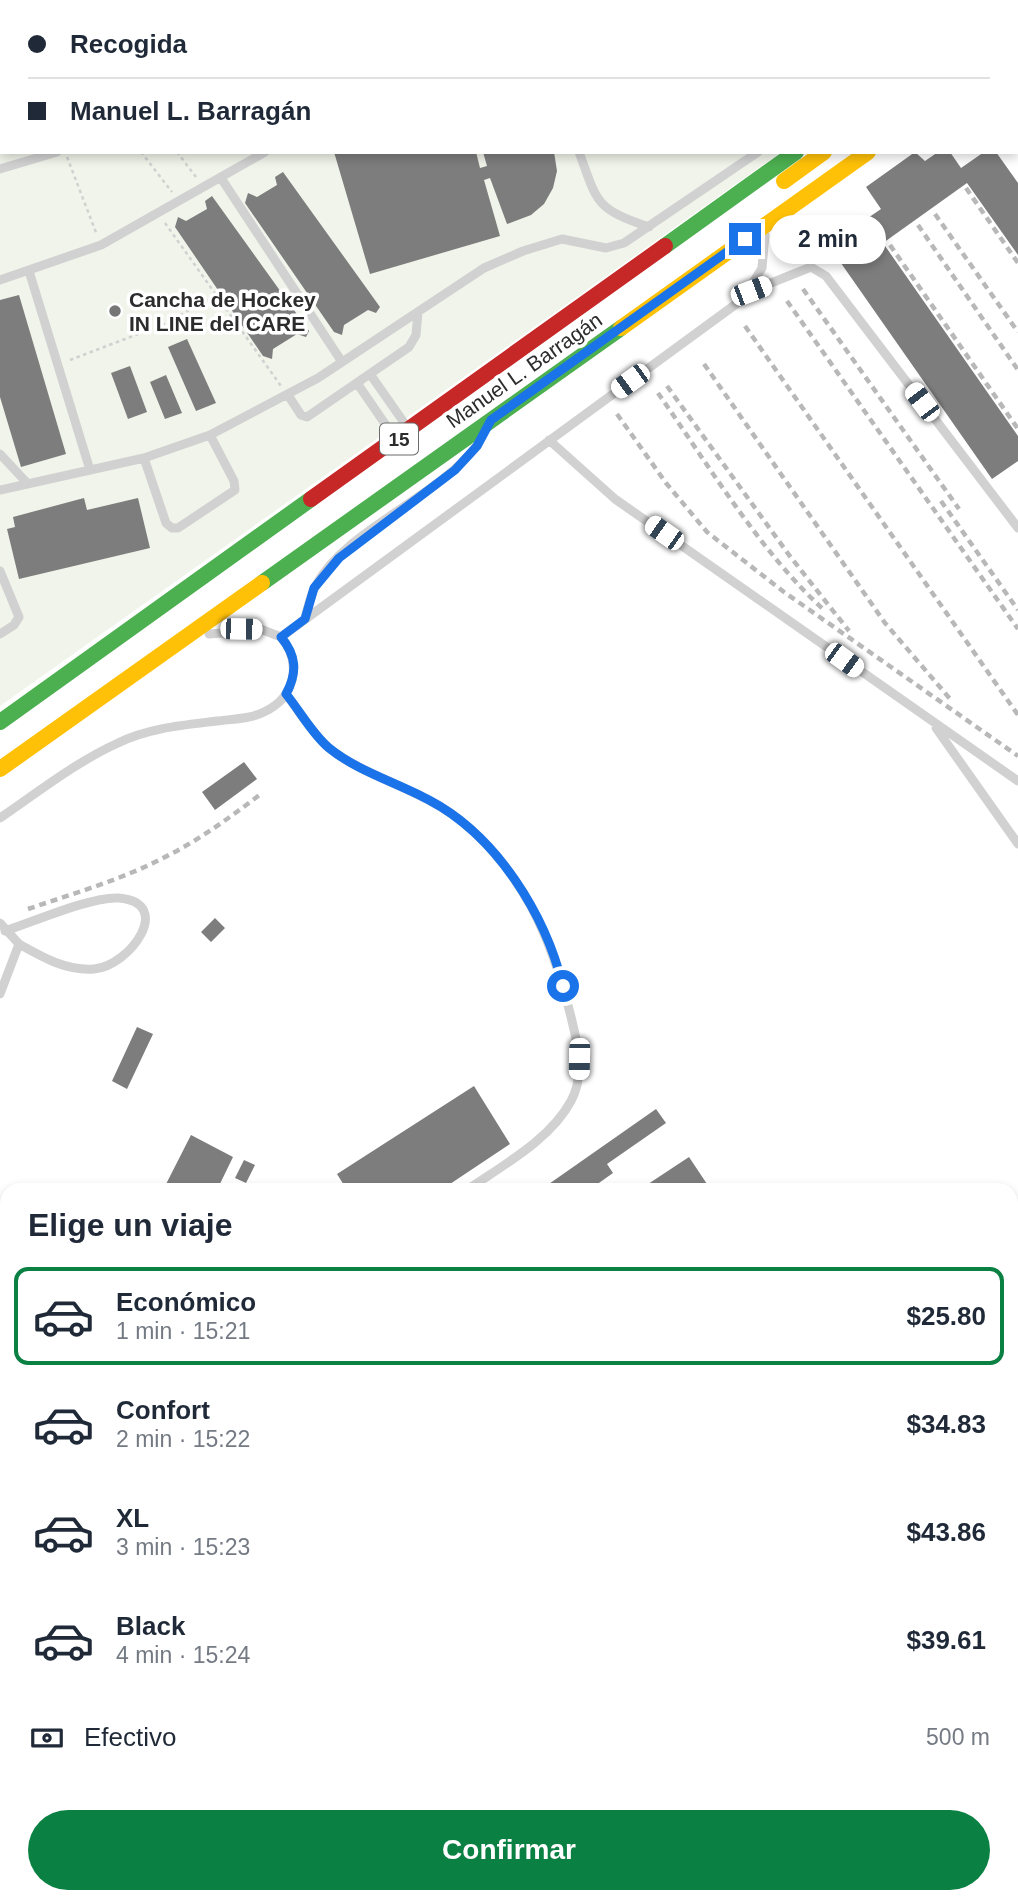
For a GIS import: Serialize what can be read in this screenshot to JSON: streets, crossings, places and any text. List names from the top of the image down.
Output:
{
  "streets": {
    "highway": ["Manuel L. Barragán", "15"]
  },
  "places": ["Cancha de Hockey IN LINE del CARE"],
  "page": {
    "banner": ["Recogida", "Manuel L. Barragán"],
    "bubble": "2 min",
    "heading": "Elige un viaje",
    "list": [
      {
        "name": "Económico",
        "note": "1 min · 15:21",
        "value": "$25.80"
      },
      {
        "name": "Confort",
        "note": "2 min · 15:22",
        "value": "$34.83"
      },
      {
        "name": "XL",
        "note": "3 min · 15:23",
        "value": "$43.86"
      },
      {
        "name": "Black",
        "note": "4 min · 15:24",
        "value": "$39.61"
      }
    ],
    "pay": ["Efectivo", "500 m"],
    "buttons": "Confirmar"
  }
}
